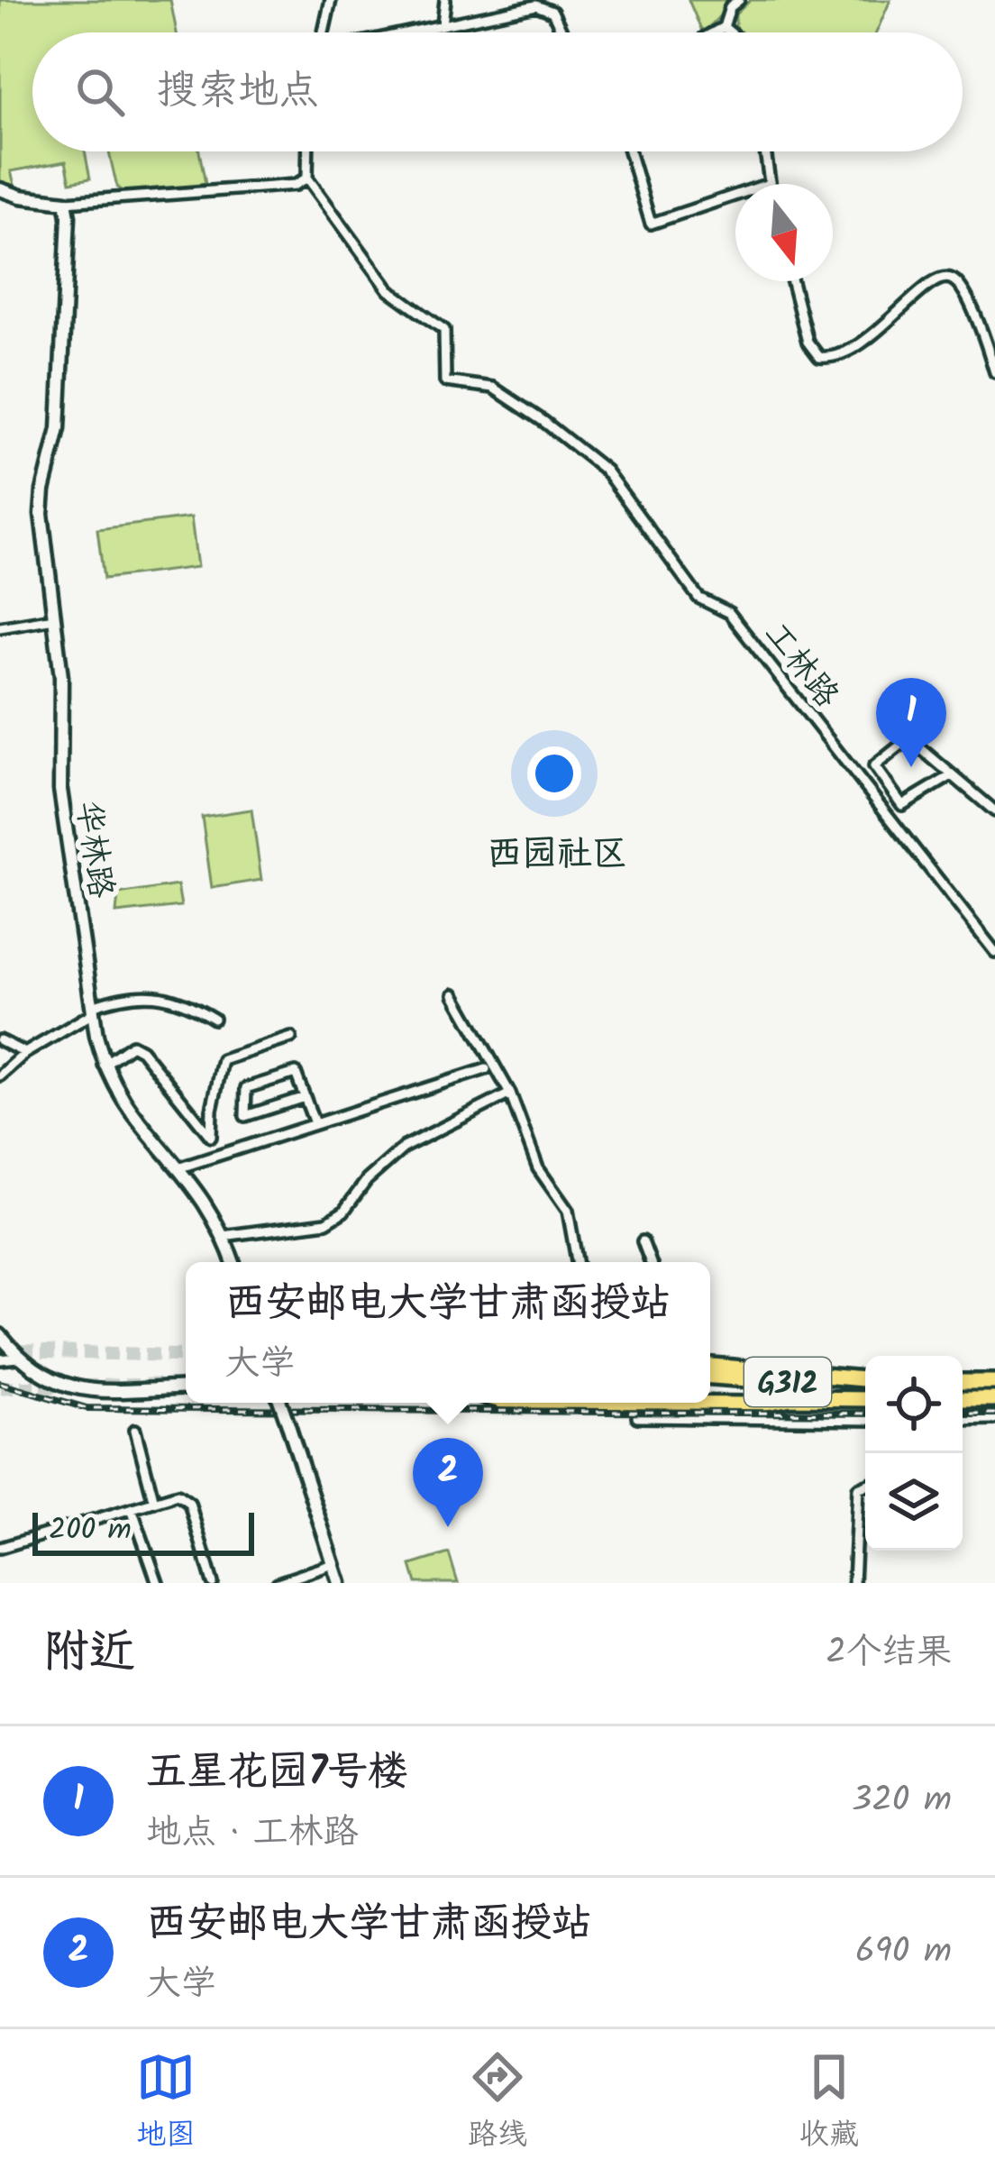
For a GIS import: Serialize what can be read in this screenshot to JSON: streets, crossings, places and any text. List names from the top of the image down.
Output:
{
  "streets": {
    "highway": ["G312"],
    "street": ["工林路", "华林路"]
  },
  "districts": ["西园社区"],
  "scale_bar": "200 m",
  "north": "bottom",
  "page": {
    "search": "搜索地点",
    "pins": ["1", "2"],
    "popup": ["西安邮电大学甘肃函授站", "大学"],
    "scale": "200 m",
    "heading": ["附近", "2个结果"],
    "list": [
      {
        "mark": "1",
        "name": "五星花园7号楼",
        "note": "地点 · 工林路",
        "value": "320 m"
      },
      {
        "mark": "2",
        "name": "西安邮电大学甘肃函授站",
        "note": "大学",
        "value": "690 m"
      }
    ],
    "nav": ["地图", "路线", "收藏"]
  }
}
